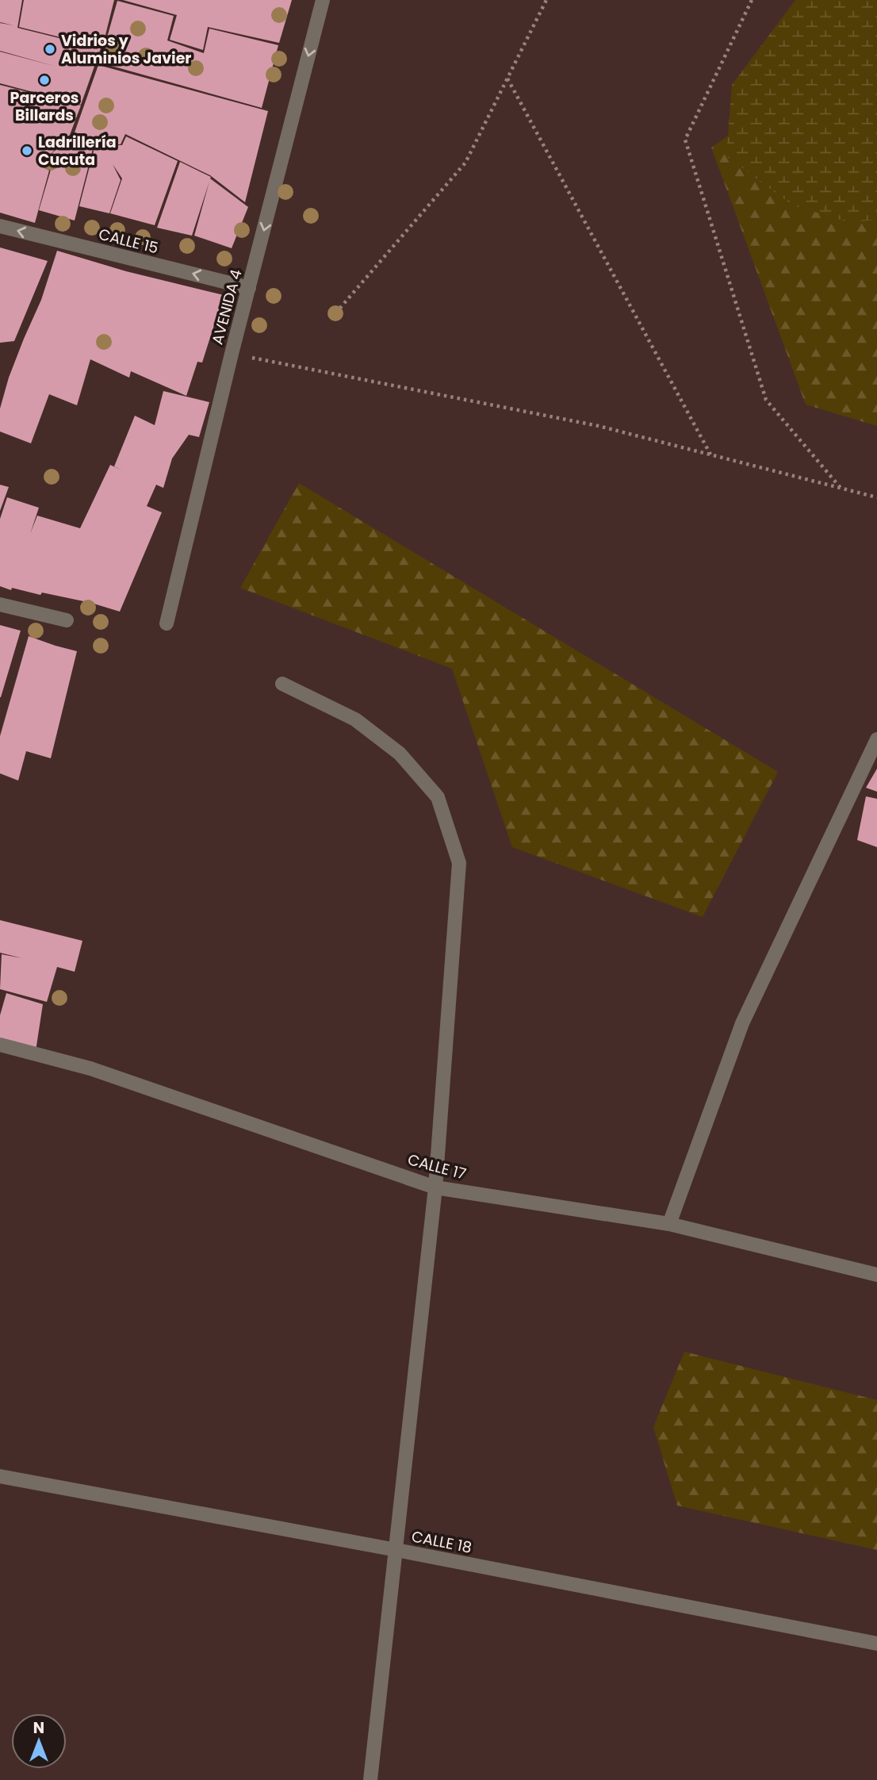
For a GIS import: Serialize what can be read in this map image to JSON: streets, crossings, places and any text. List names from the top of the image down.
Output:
{
  "streets": {
    "street": [
      "CALLE 15",
      "AVENIDA 4",
      "CALLE 17",
      "CALLE 18"
    ]
  },
  "crossings": [
    ["CALLE 15", "AVENIDA 4"]
  ],
  "one_way": ["CALLE 15", "AVENIDA 4"],
  "places": ["Vidrios y Aluminios Javier", "Parceros Billards", "Ladrillería Cucuta"],
  "north": "top"
}
